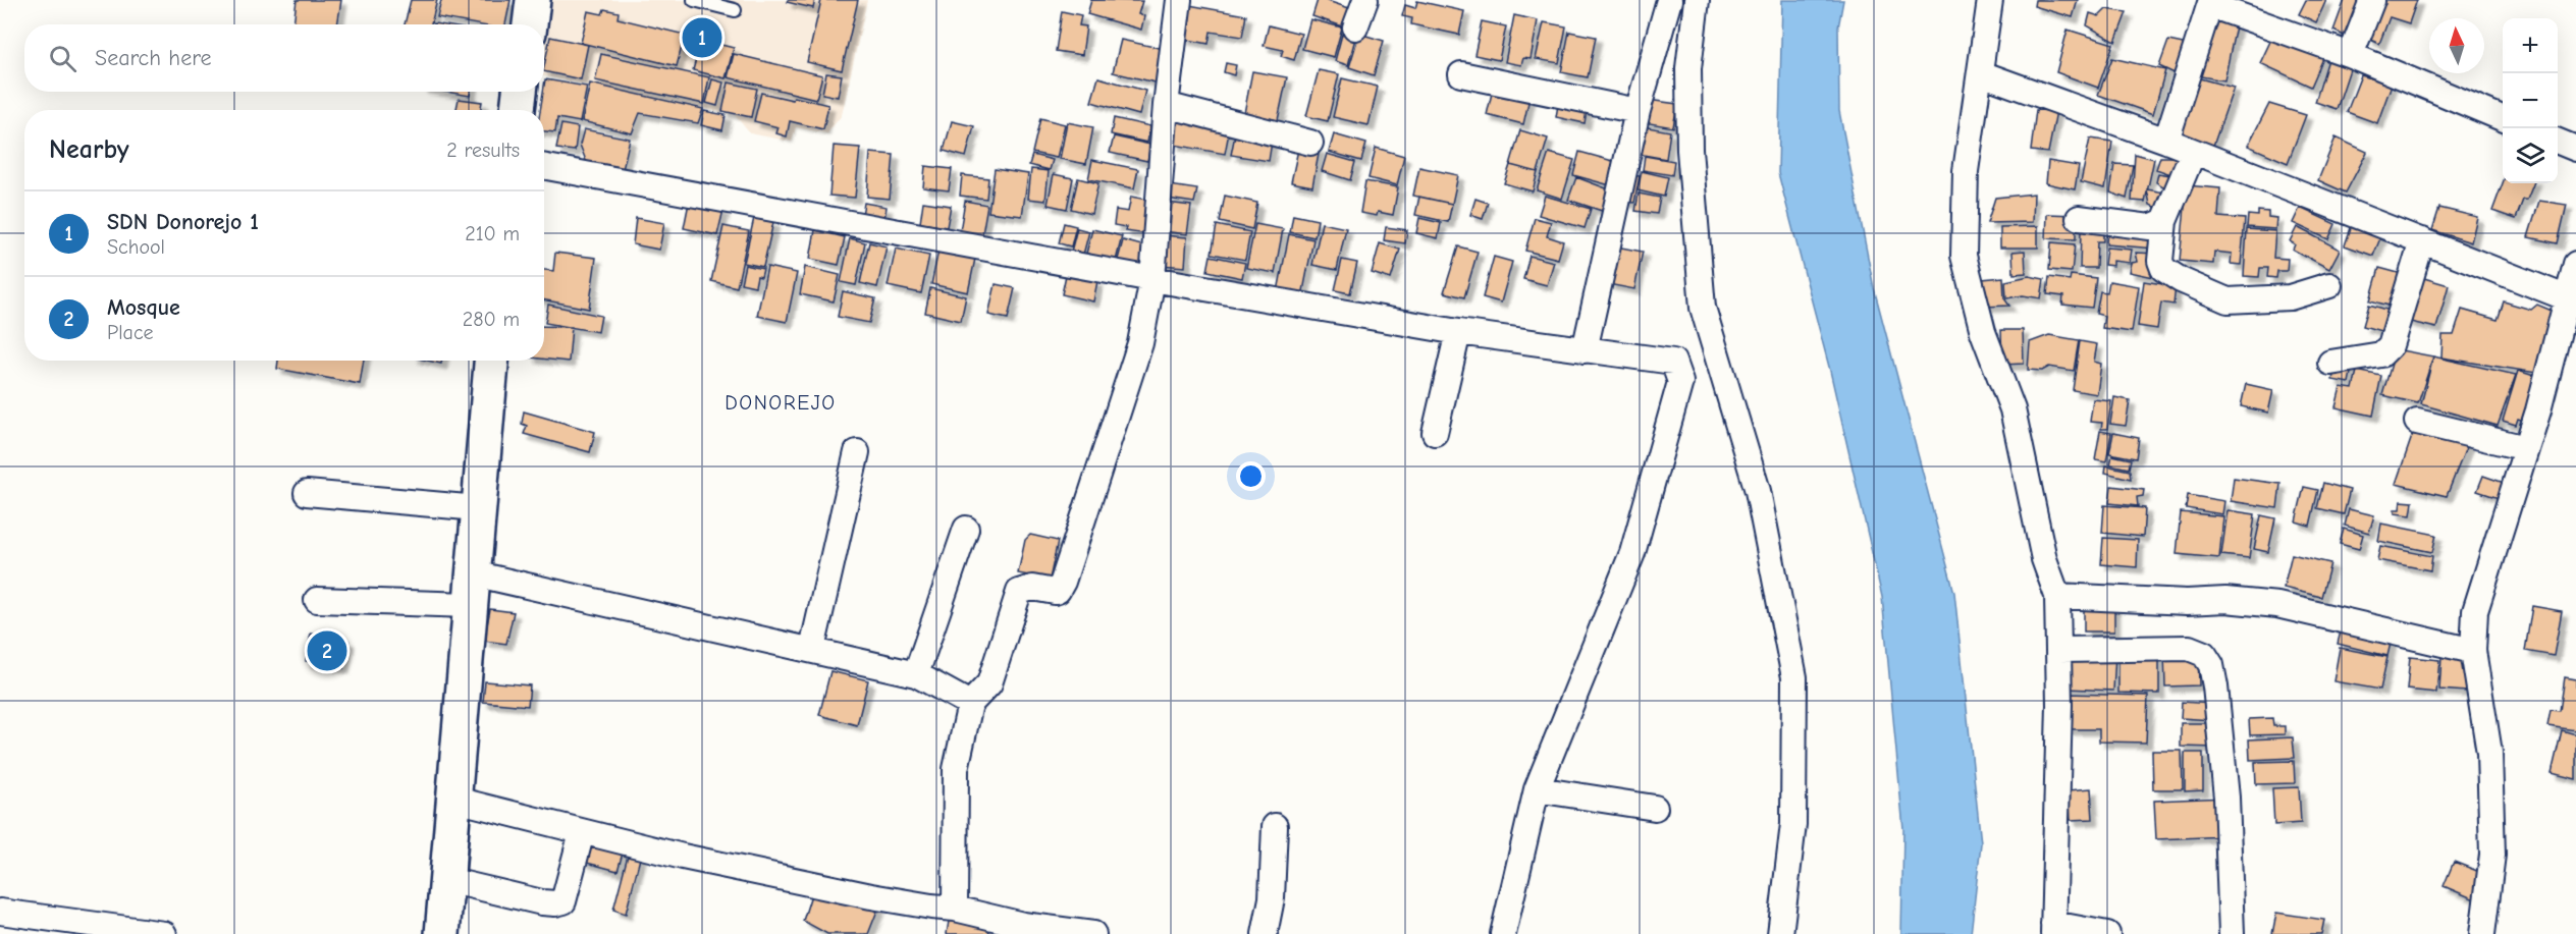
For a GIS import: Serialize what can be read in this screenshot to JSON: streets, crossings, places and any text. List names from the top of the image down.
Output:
{
  "districts": ["DONOREJO"],
  "north": "top",
  "page": {
    "pins": ["1", "2"],
    "map_buttons": ["+", "−"],
    "search": "Search here",
    "heading": ["Nearby", "2 results"],
    "list": [
      {
        "mark": "1",
        "name": "SDN Donorejo 1",
        "note": "School",
        "value": "210 m"
      },
      {
        "mark": "2",
        "name": "Mosque",
        "note": "Place",
        "value": "280 m"
      }
    ]
  }
}
